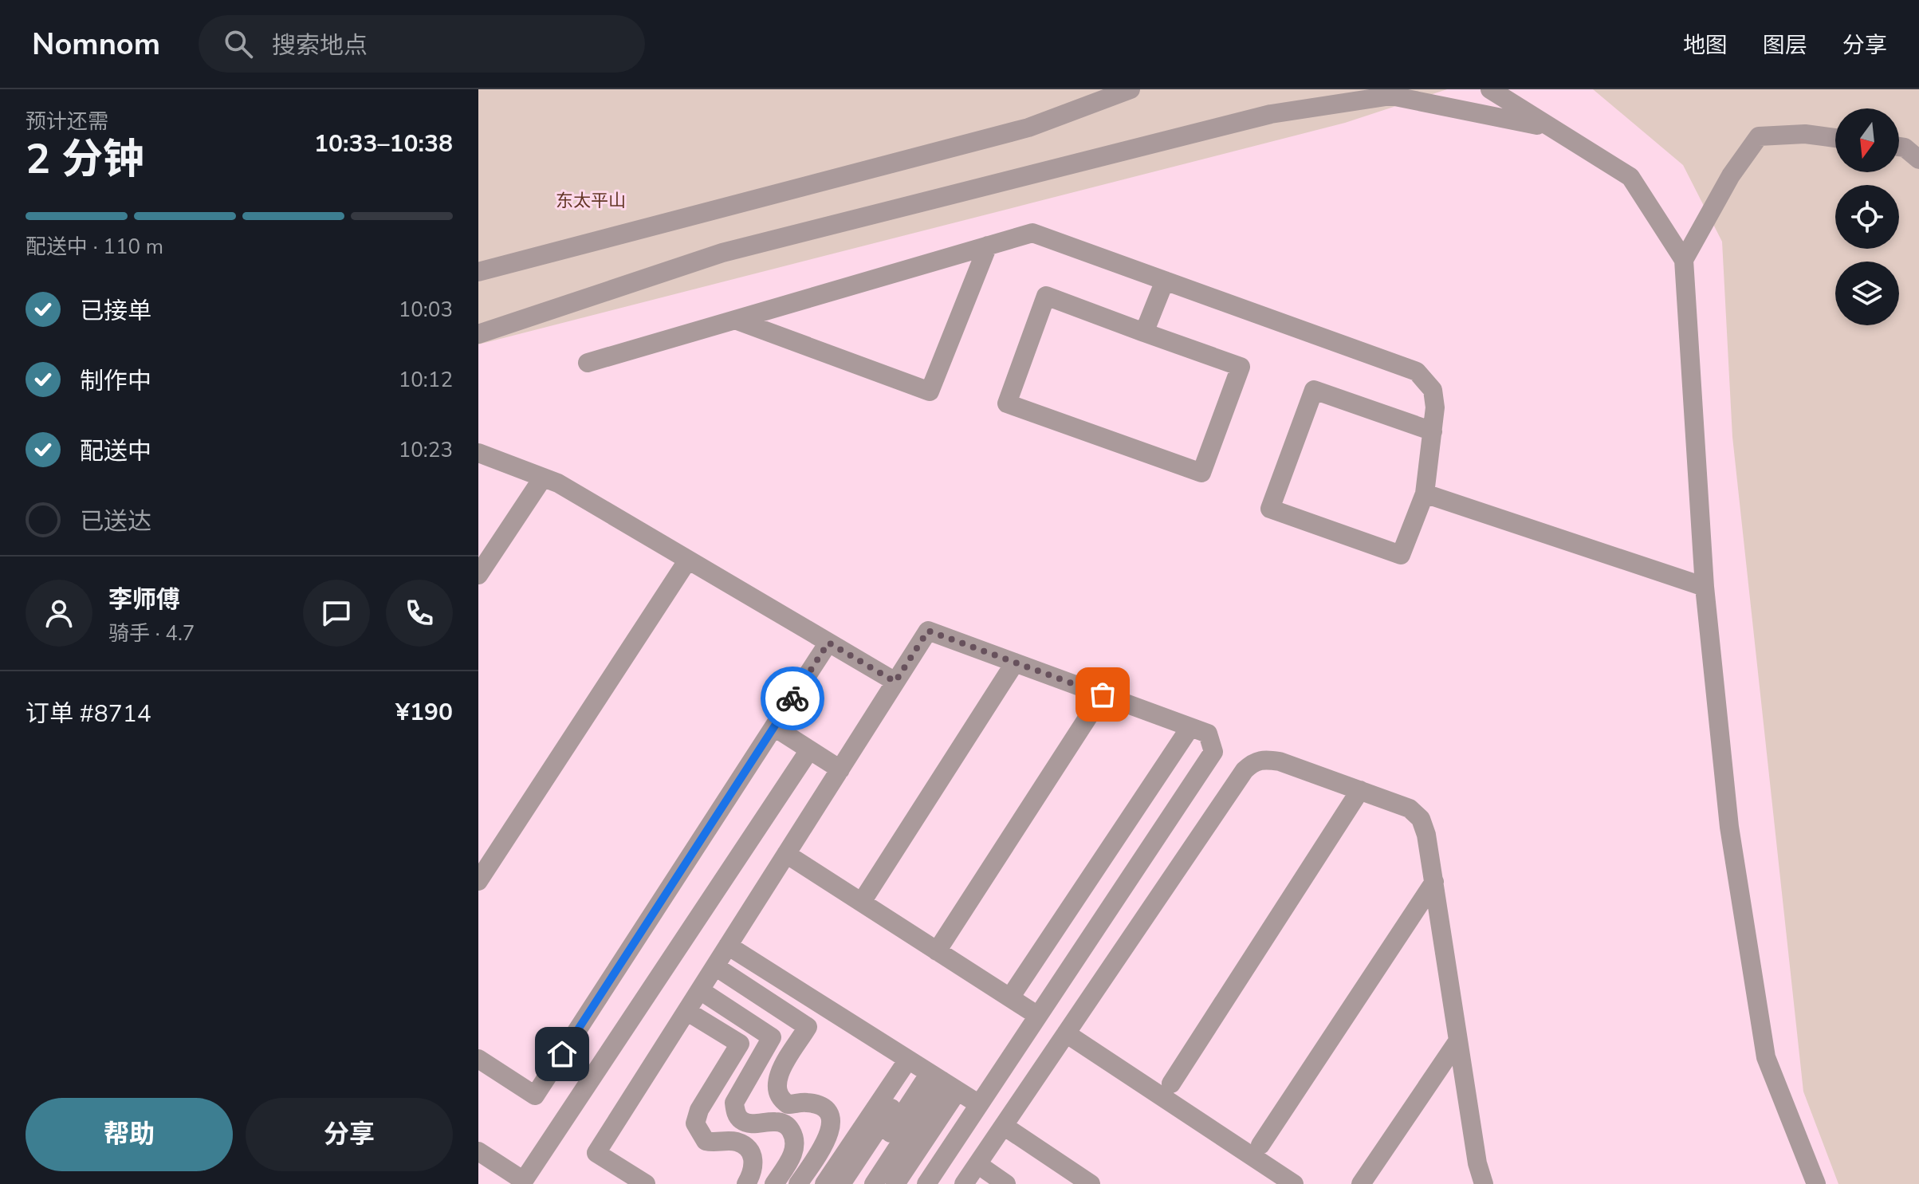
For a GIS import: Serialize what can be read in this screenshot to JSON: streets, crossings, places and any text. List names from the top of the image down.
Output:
{
  "parks": ["东太平山"],
  "north": "bottom",
  "page": {
    "header": "Nomnom",
    "search": "搜索地点",
    "nav": ["地图", "图层", "分享"],
    "heading": ["2 分钟", "预计还需", "10:33–10:38"],
    "panel": [
      "李师傅",
      "骑手 · 4.7",
      "订单 #8714",
      "¥190"
    ],
    "bar": "配送中 · 110 m",
    "list": [
      ["已接单", "10:03"],
      ["制作中", "10:12"],
      ["配送中", "10:23"],
      "已送达"
    ],
    "buttons": ["帮助", "分享"]
  }
}
